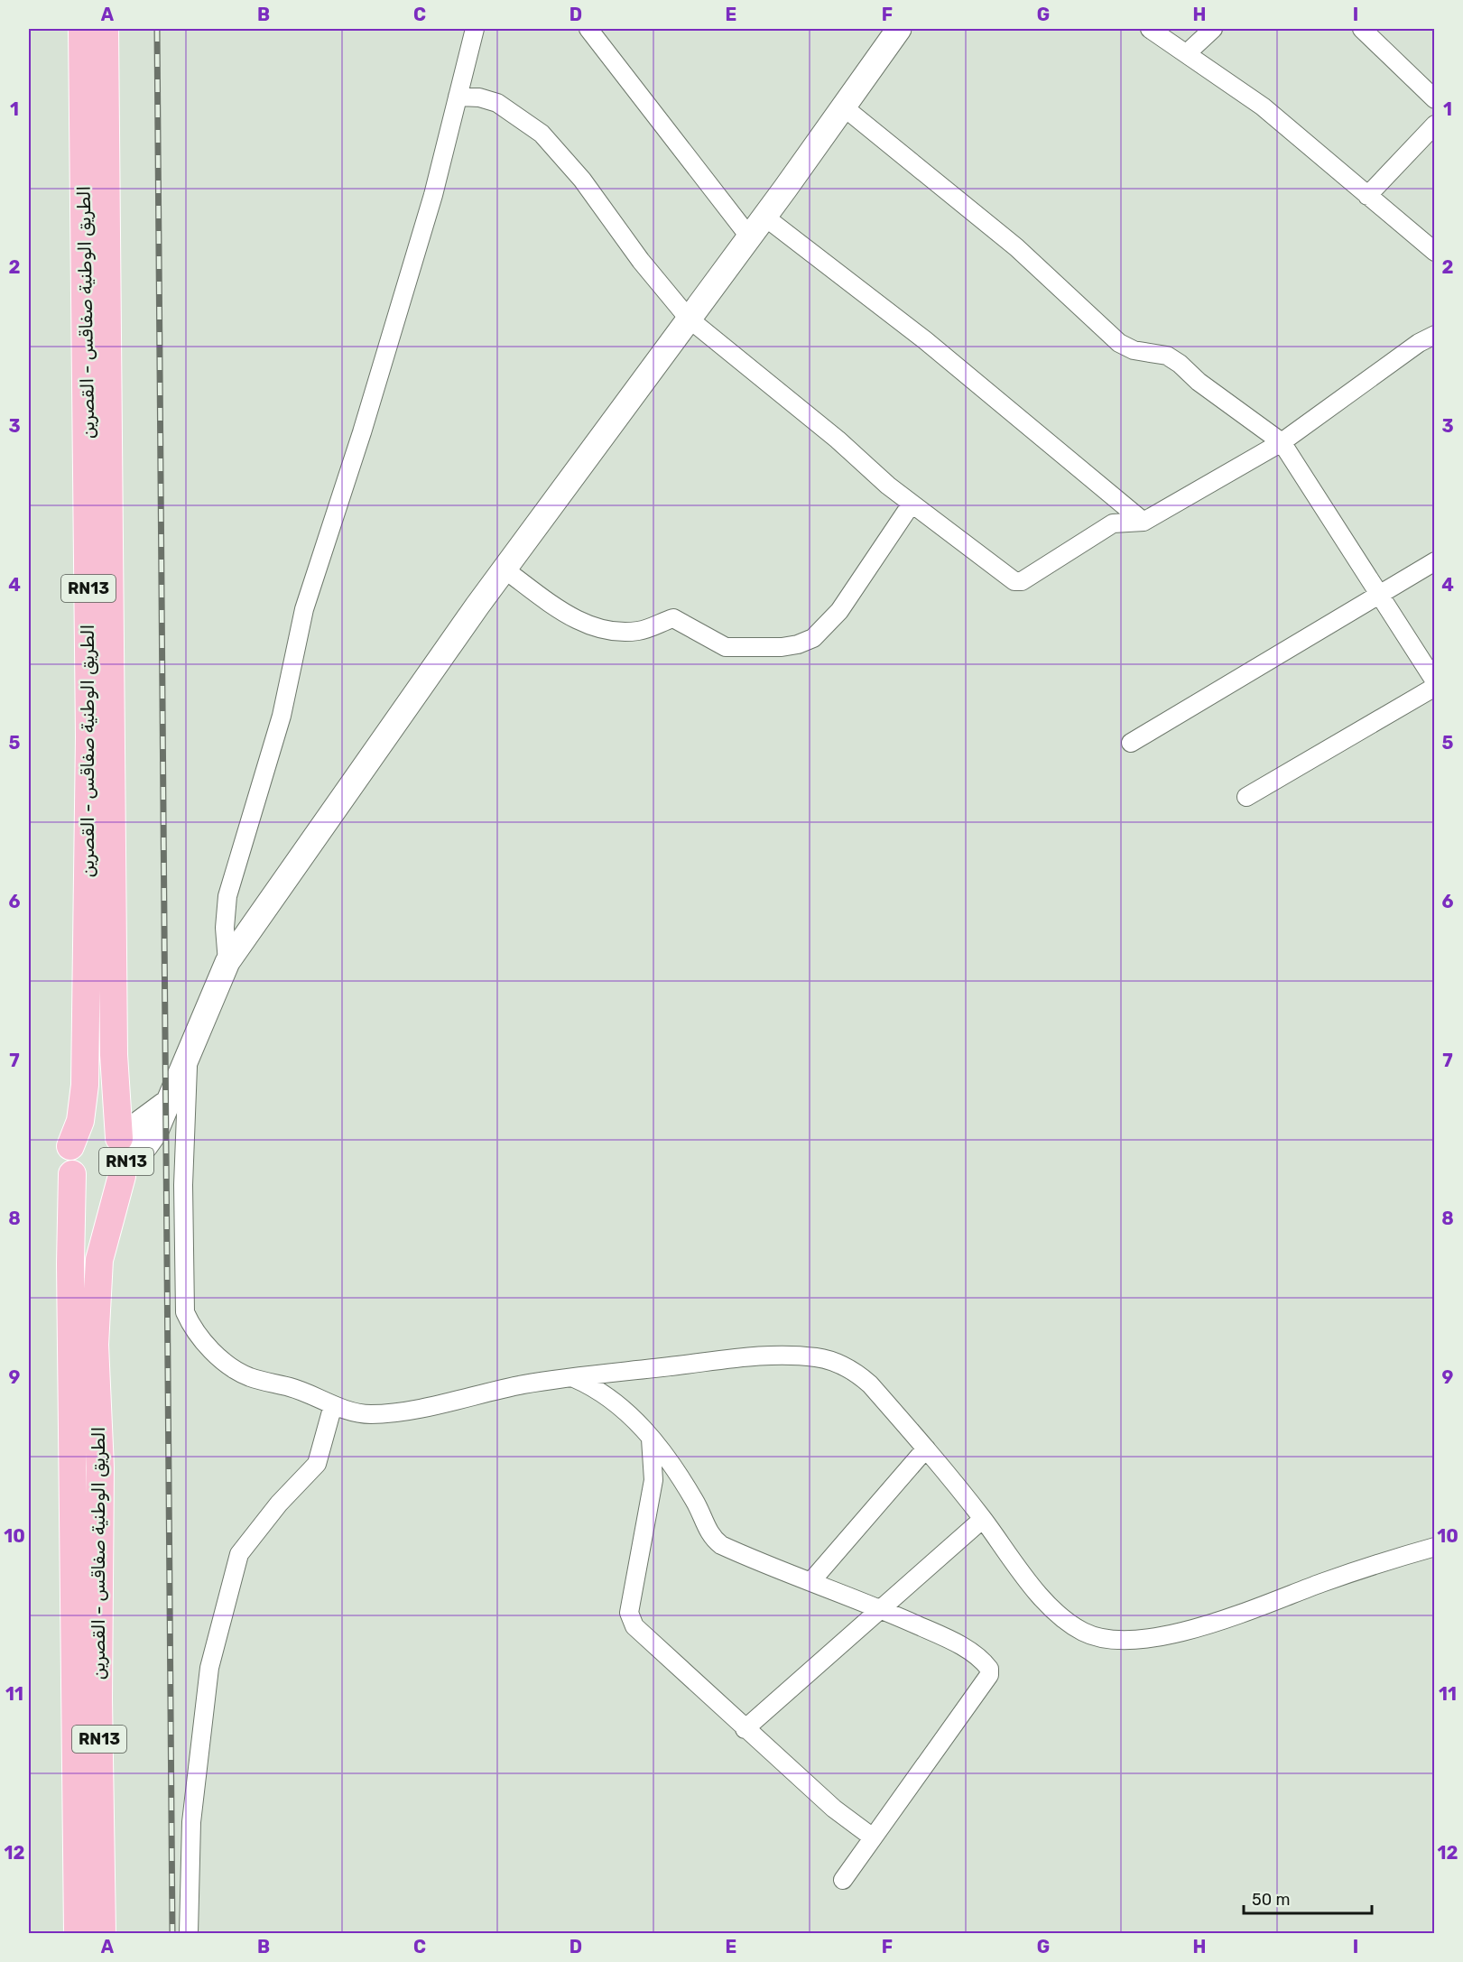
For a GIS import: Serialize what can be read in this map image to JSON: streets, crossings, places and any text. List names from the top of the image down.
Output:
{
  "streets": {
    "main road": ["الطريق الوطنية صفاقس - القصرين", "RN13"]
  },
  "crossings": [
    ["الطريق الوطنية صفاقس - القصرين", "RN13"]
  ],
  "scale_bar": "50 m",
  "grid": {
    "columns": [
      "A",
      "B",
      "C",
      "D",
      "E",
      "F",
      "G",
      "H",
      "I"
    ],
    "rows": [
      "1",
      "2",
      "3",
      "4",
      "5",
      "6",
      "7",
      "8",
      "9",
      "10",
      "11",
      "12"
    ]
  }
}
